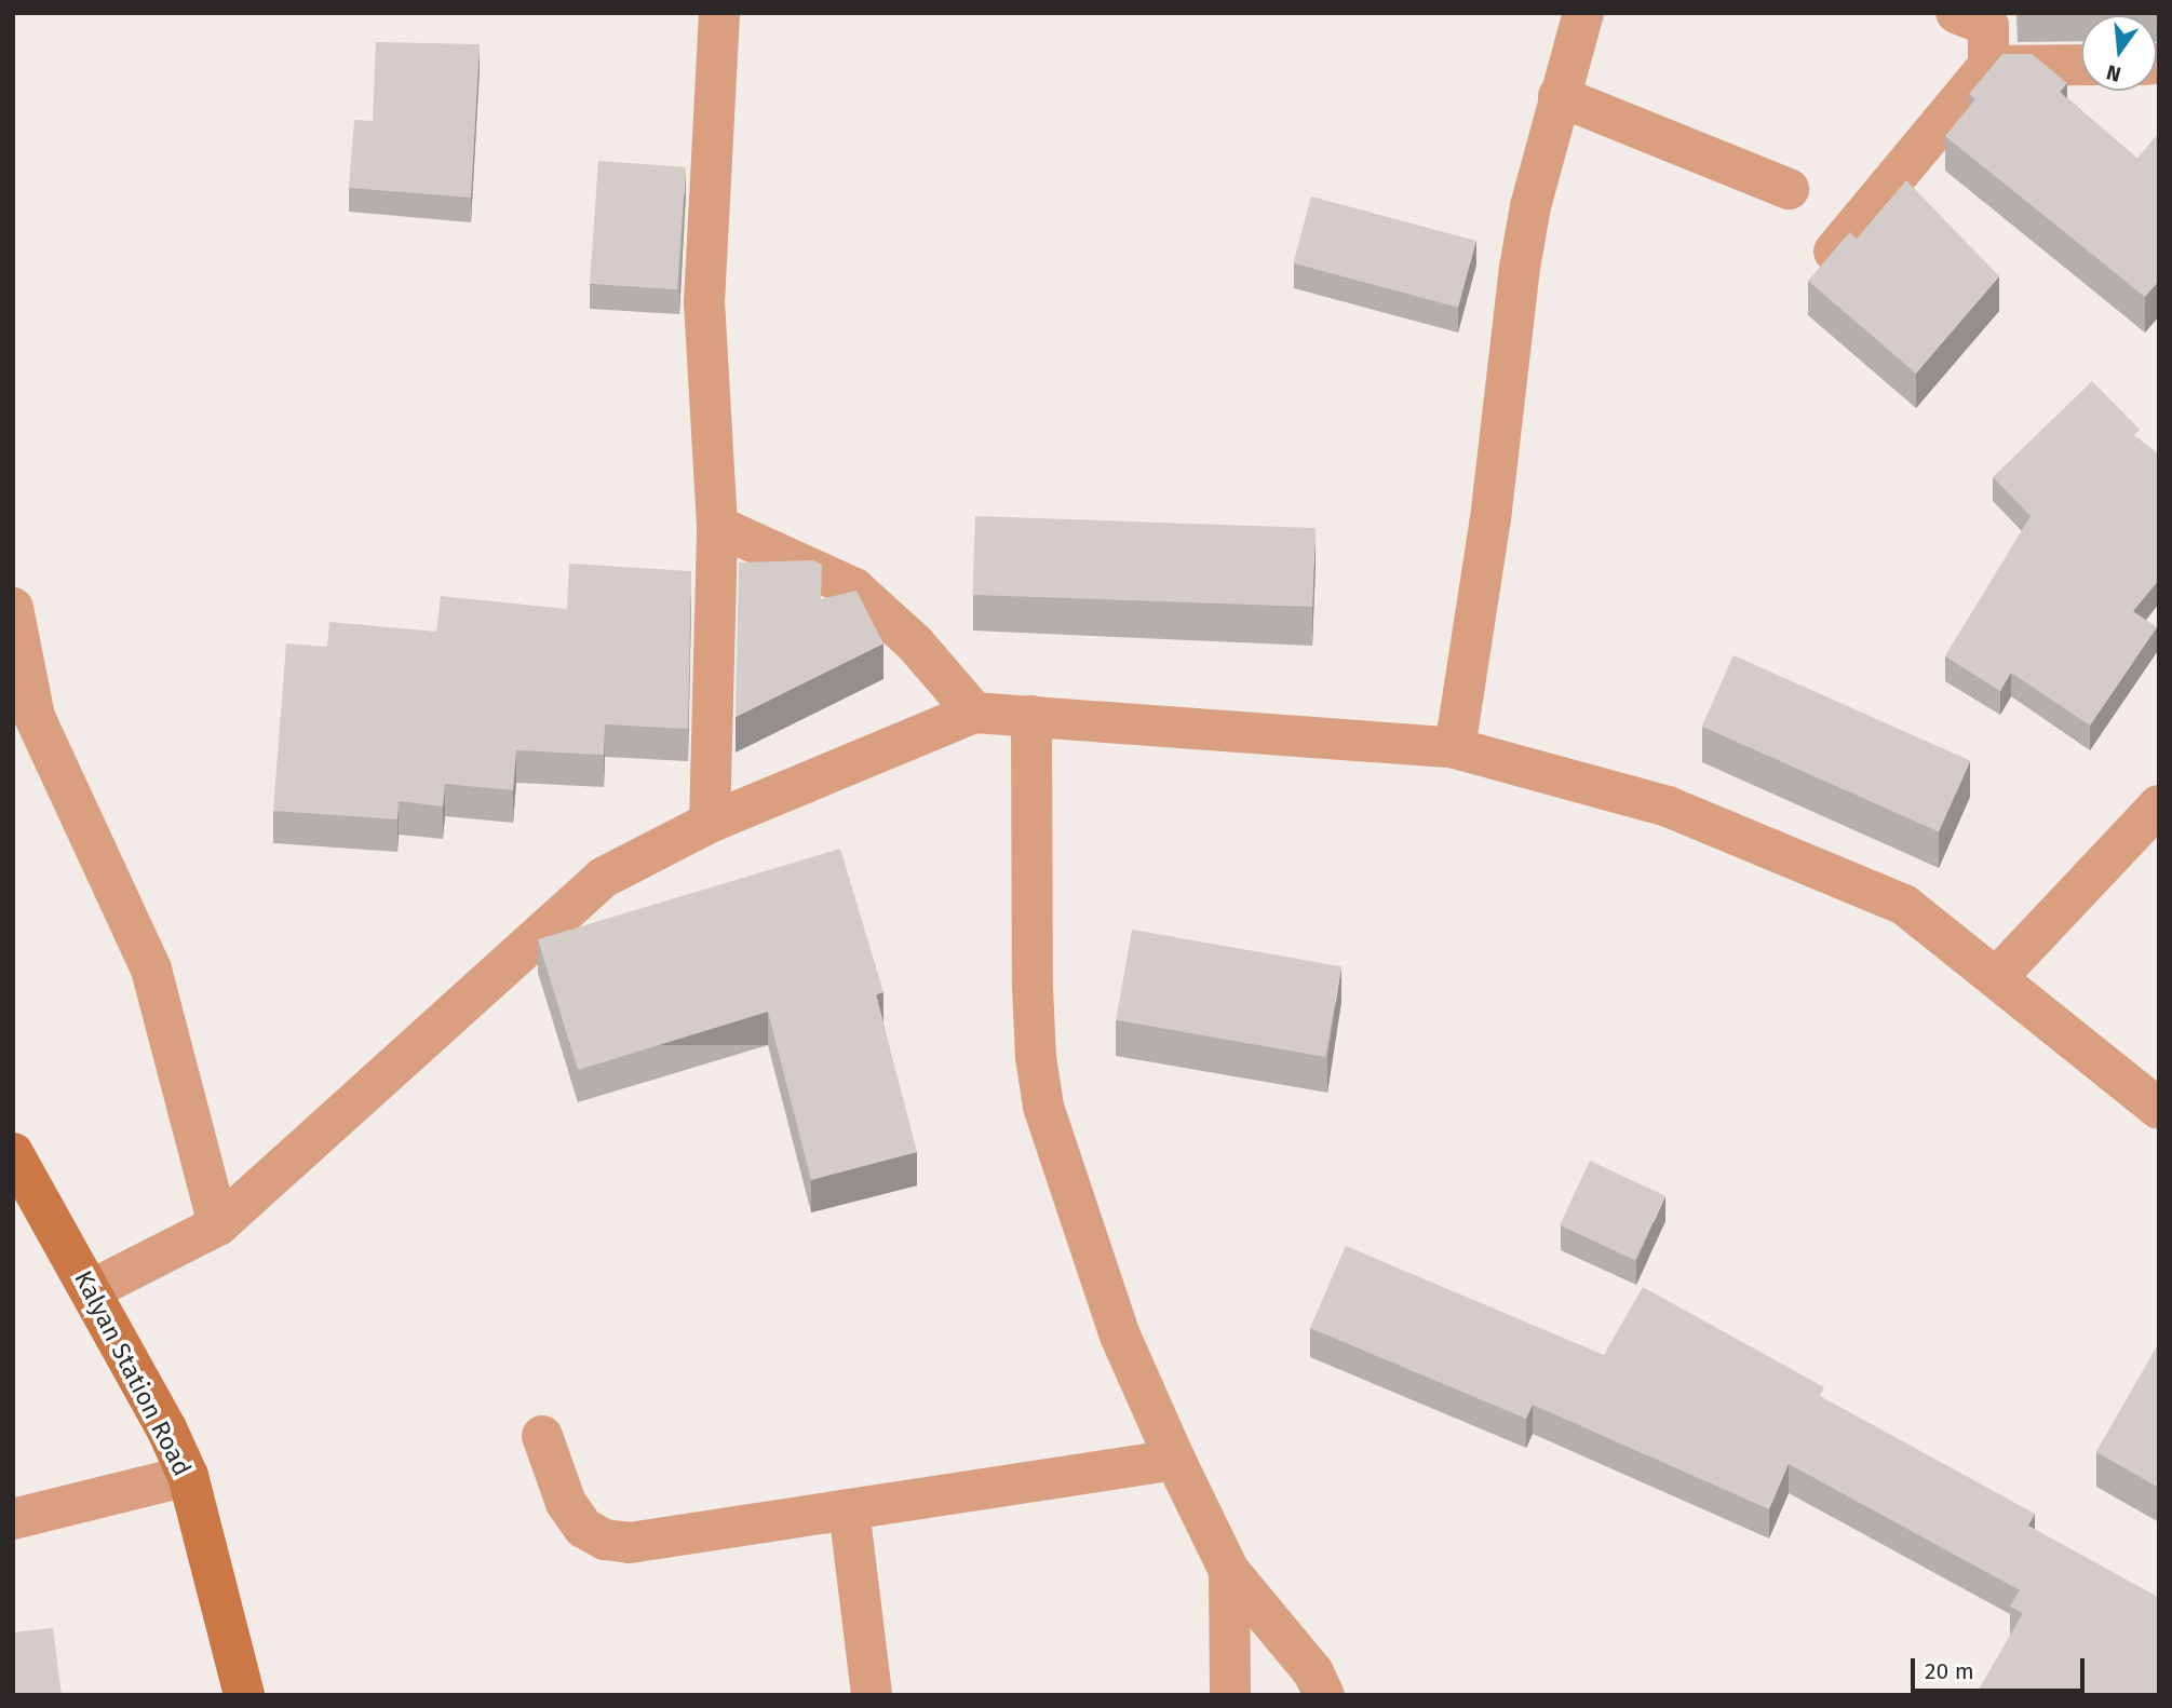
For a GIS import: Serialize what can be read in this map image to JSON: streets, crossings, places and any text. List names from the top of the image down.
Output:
{
  "streets": {
    "street": ["Kalyan Station Road"]
  },
  "scale_bar": "20 m",
  "north": "bottom"
}
